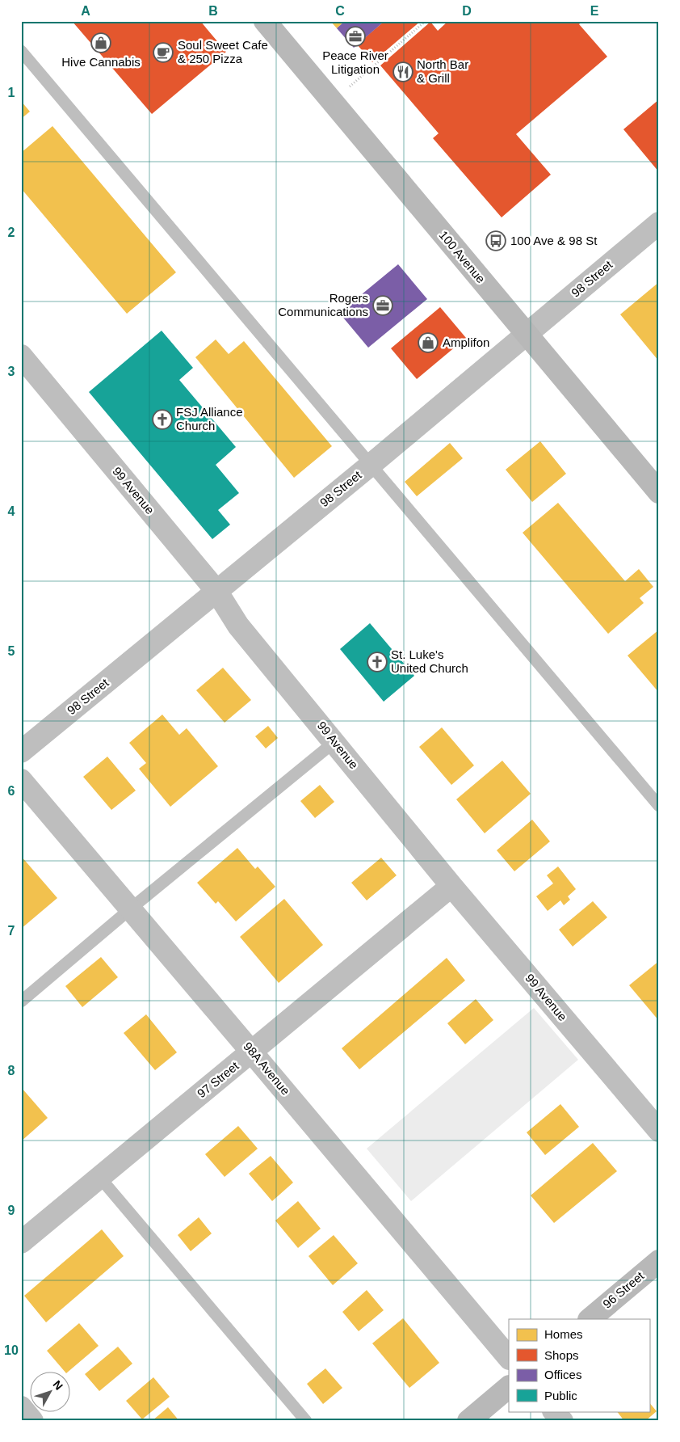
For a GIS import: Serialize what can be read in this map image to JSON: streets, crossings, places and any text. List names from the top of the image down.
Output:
{
  "streets": {
    "main road": ["100 Avenue", "96 Street"],
    "street": [
      "98 Street",
      "99 Avenue",
      "98A Avenue",
      "97 Street"
    ]
  },
  "crossings": [
    ["100 Avenue", "98 Street"],
    ["98 Street", "99 Avenue"],
    ["99 Avenue", "97 Street"],
    ["98A Avenue", "97 Street"]
  ],
  "places": {
    "office": ["Peace River Litigation", "Rogers Communications"],
    "shop": ["Hive Cannabis", "Amplifon"],
    "cafe": ["Soul Sweet Cafe & 250 Pizza"],
    "restaurant": ["North Bar & Grill"],
    "bus stop": ["100 Ave & 98 St"],
    "church": ["FSJ Alliance Church", "St. Luke's United Church"]
  },
  "legend": [
    "Homes",
    "Shops",
    "Offices",
    "Public"
  ],
  "north": "top right",
  "grid": {
    "columns": [
      "A",
      "B",
      "C",
      "D",
      "E"
    ],
    "rows": [
      "1",
      "2",
      "3",
      "4",
      "5",
      "6",
      "7",
      "8",
      "9",
      "10"
    ]
  }
}
